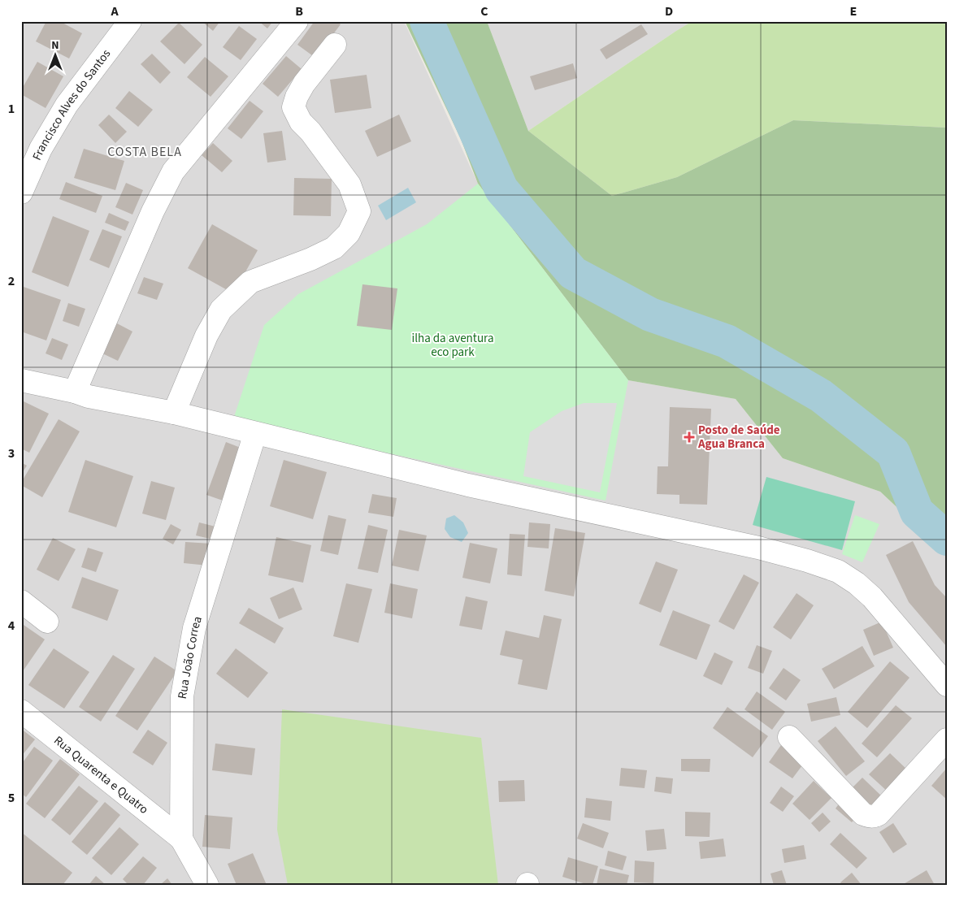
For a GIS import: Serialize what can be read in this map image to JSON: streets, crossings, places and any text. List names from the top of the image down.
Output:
{
  "streets": {
    "street": ["Francisco Alves do Santos", "Rua João Correa", "Rua Quarenta e Quatro"]
  },
  "crossings": [
    ["Rua João Correa", "Rua Quarenta e Quatro"]
  ],
  "districts": ["COSTA BELA"],
  "parks": ["ilha da aventura eco park"],
  "places": {
    "health": ["Posto de Saúde Agua Branca"]
  },
  "north": "top",
  "grid": {
    "columns": [
      "A",
      "B",
      "C",
      "D",
      "E"
    ],
    "rows": [
      "1",
      "2",
      "3",
      "4",
      "5"
    ]
  }
}
